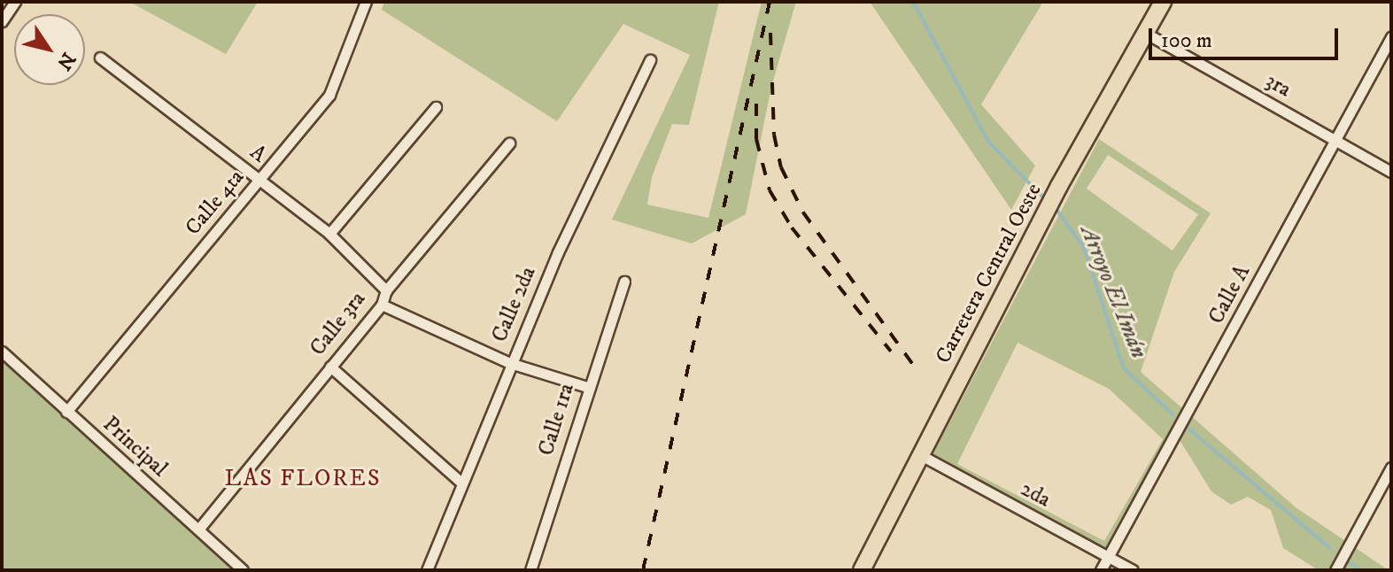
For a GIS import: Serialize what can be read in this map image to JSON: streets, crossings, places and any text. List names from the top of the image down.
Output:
{
  "streets": {
    "main road": ["Carretera Central Oeste"],
    "street": [
      "3ra",
      "A",
      "Calle 4ta",
      "Calle A",
      "Calle 2da",
      "Calle 3ra",
      "Calle 1ra",
      "Principal",
      "2da"
    ]
  },
  "crossings": [
    ["3ra", "Carretera Central Oeste"],
    ["3ra", "Calle A"],
    ["A", "Calle 4ta"],
    ["A", "Calle 3ra"],
    ["Calle 4ta", "Principal"],
    ["Carretera Central Oeste", "2da"],
    ["Calle A", "2da"],
    ["Calle 3ra", "Principal"]
  ],
  "districts": ["LAS FLORES"],
  "water": ["Arroyo El Imán"],
  "scale_bar": "100 m",
  "north": "bottom right"
}
